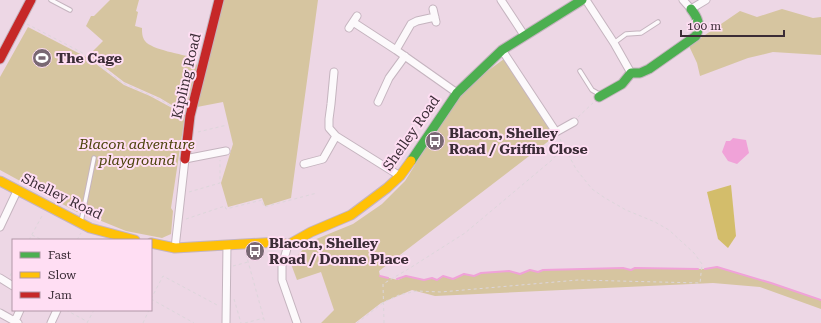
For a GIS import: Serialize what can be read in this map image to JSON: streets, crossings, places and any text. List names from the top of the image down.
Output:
{
  "streets": {
    "street": ["Kipling Road", "Shelley Road"]
  },
  "parks": ["Blacon adventure playground"],
  "places": {
    "sports": ["The Cage"],
    "bus stop": ["Blacon, Shelley Road / Griffin Close", "Blacon, Shelley Road / Donne Place"]
  },
  "legend": ["Fast", "Slow", "Jam"],
  "scale_bar": "100 m"
}
